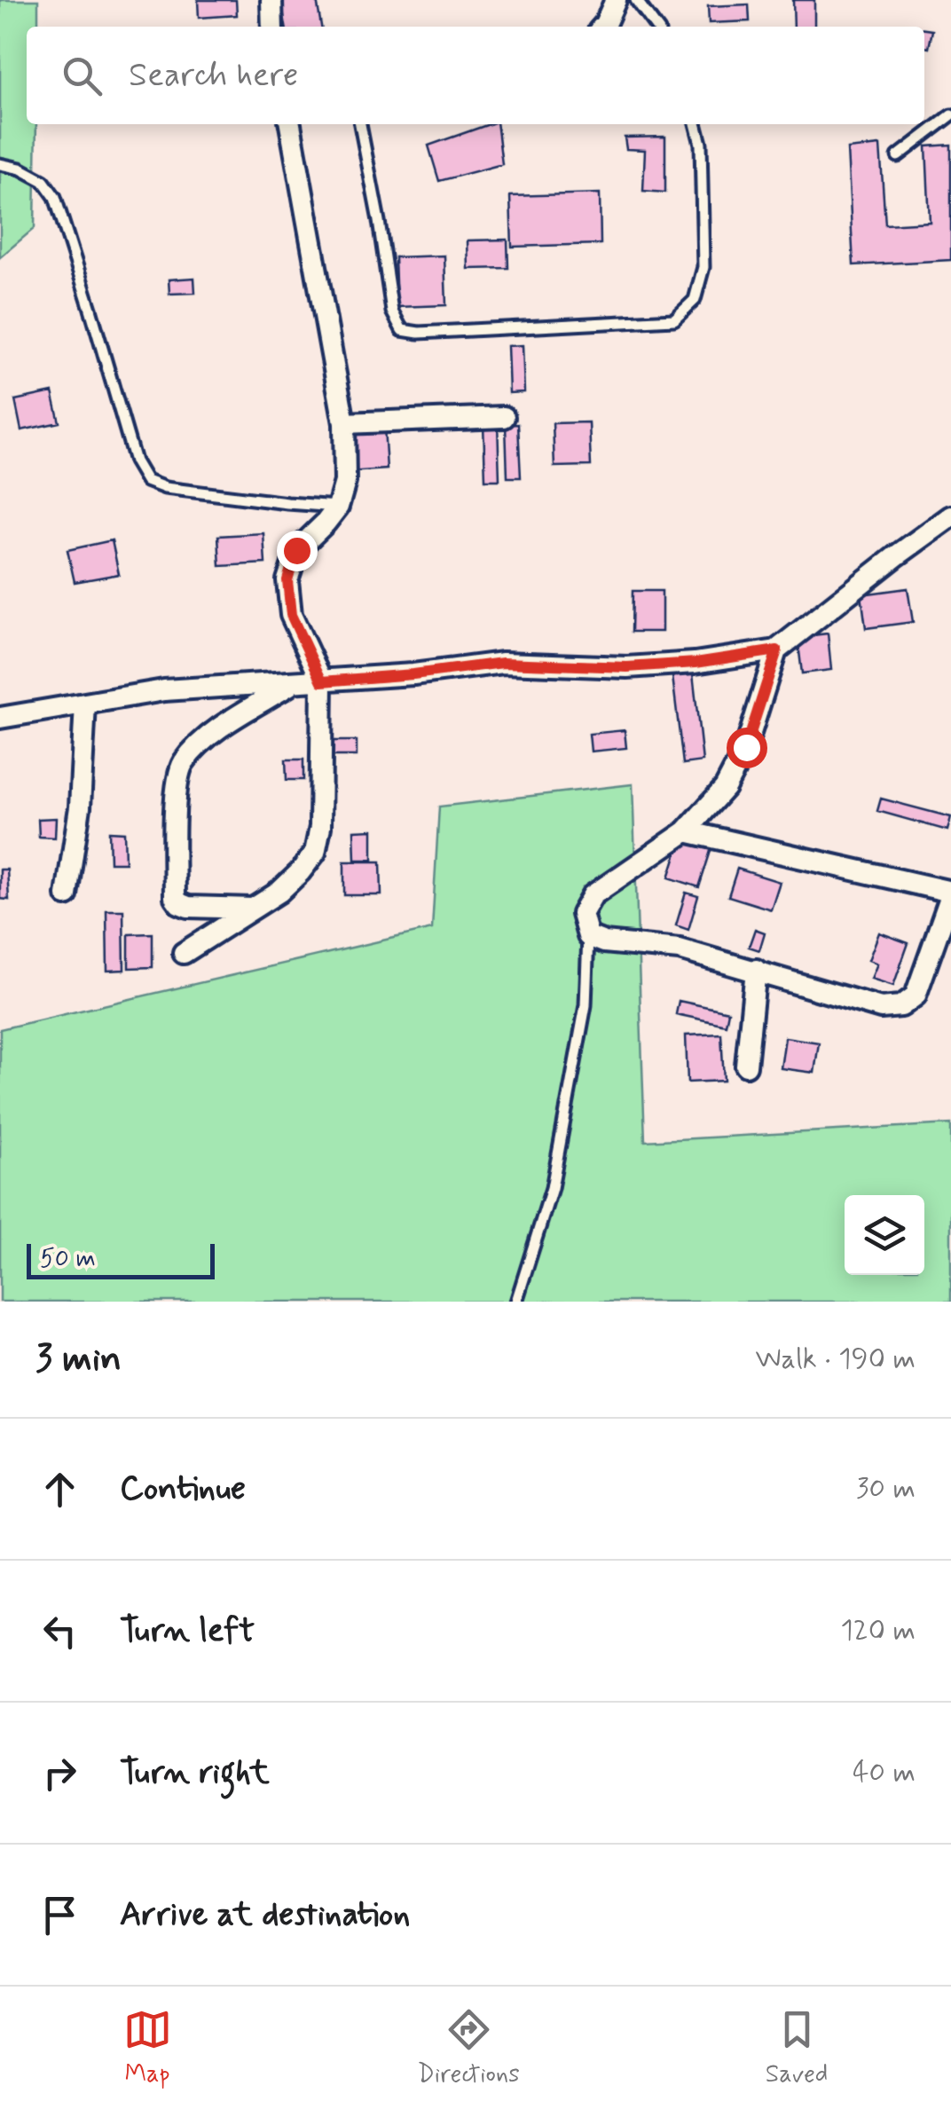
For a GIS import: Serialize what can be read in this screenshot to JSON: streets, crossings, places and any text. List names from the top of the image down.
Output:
{
  "scale_bar": "50 m",
  "page": {
    "search": "Search here",
    "scale": "50 m",
    "heading": ["3 min", "Walk · 190 m"],
    "list": [
      ["Continue", "30 m"],
      ["Turn left", "120 m"],
      ["Turn right", "40 m"],
      "Arrive at destination"
    ],
    "nav": ["Map", "Directions", "Saved"]
  }
}
